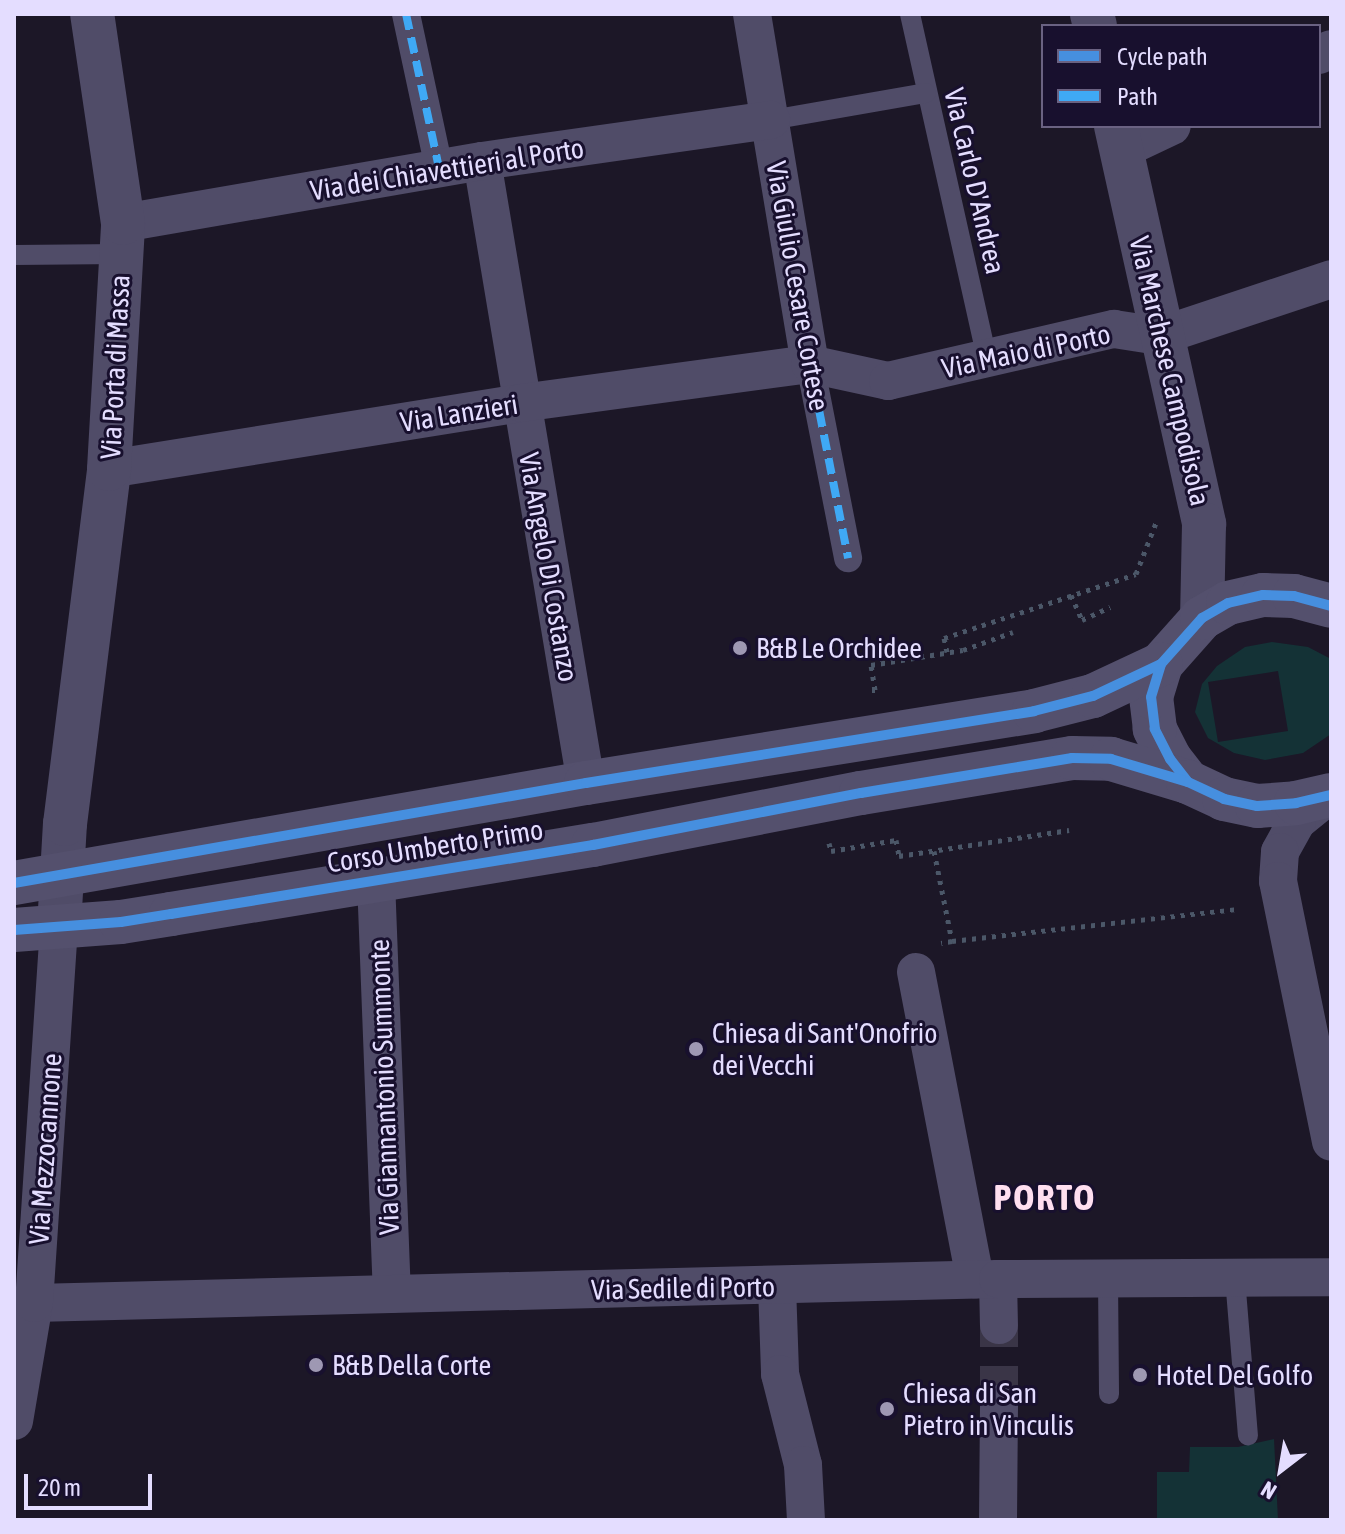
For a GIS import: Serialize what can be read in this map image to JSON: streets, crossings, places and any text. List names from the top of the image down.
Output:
{
  "streets": {
    "main road": ["Corso Umberto Primo"],
    "street": [
      "Via dei Chiavettieri al Porto",
      "Via Giulio Cesare Cortese",
      "Via Maio di Porto",
      "Via Porta di Massa",
      "Via Marchese Campodisola",
      "Via Lanzieri",
      "Via Angelo Di Costanzo",
      "Via Giannantonio Summonte",
      "Via Mezzocannone",
      "Via Sedile di Porto"
    ],
    "lane": ["Via Carlo D'Andrea"]
  },
  "crossings": [
    ["Via dei Chiavettieri al Porto", "Via Giulio Cesare Cortese"],
    ["Via dei Chiavettieri al Porto", "Via Porta di Massa"],
    ["Via dei Chiavettieri al Porto", "Via Angelo Di Costanzo"],
    ["Via Carlo D'Andrea", "Via Maio di Porto"],
    ["Via Giulio Cesare Cortese", "Via Maio di Porto"],
    ["Via Giulio Cesare Cortese", "Via Lanzieri"],
    ["Via Maio di Porto", "Via Marchese Campodisola"],
    ["Via Maio di Porto", "Via Lanzieri"],
    ["Via Porta di Massa", "Via Lanzieri"],
    ["Via Porta di Massa", "Corso Umberto Primo"],
    ["Via Porta di Massa", "Via Mezzocannone"],
    ["Via Lanzieri", "Via Angelo Di Costanzo"],
    ["Via Angelo Di Costanzo", "Corso Umberto Primo"],
    ["Corso Umberto Primo", "Via Giannantonio Summonte"],
    ["Corso Umberto Primo", "Via Mezzocannone"],
    ["Via Giannantonio Summonte", "Via Sedile di Porto"],
    ["Via Mezzocannone", "Via Sedile di Porto"]
  ],
  "districts": ["PORTO"],
  "places": [
    "B&B Le Orchidee",
    "Chiesa di Sant'Onofrio dei Vecchi",
    "B&B Della Corte",
    "Hotel Del Golfo",
    "Chiesa di San Pietro in Vinculis"
  ],
  "legend": ["Cycle path", "Path"],
  "scale_bar": "20 m",
  "north": "bottom left"
}
